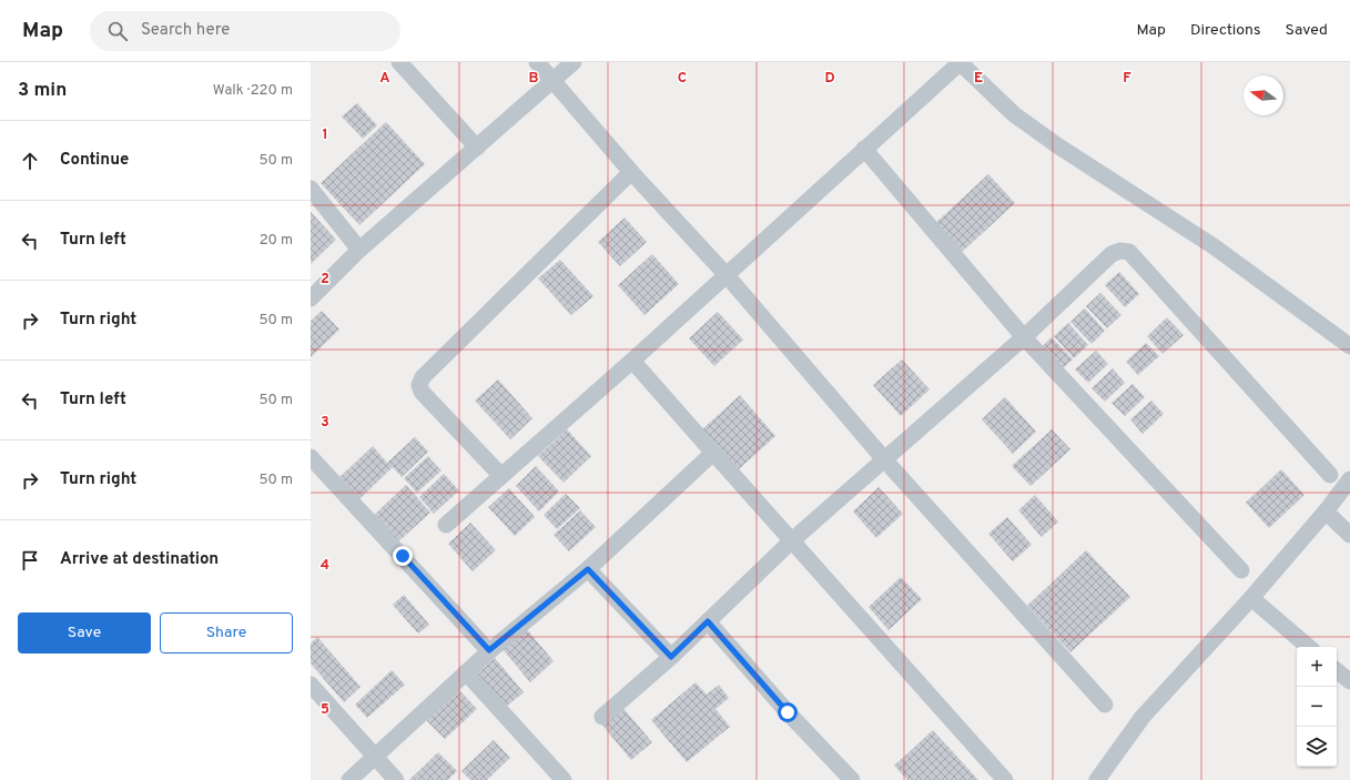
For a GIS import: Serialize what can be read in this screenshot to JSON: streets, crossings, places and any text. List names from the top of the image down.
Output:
{
  "north": "left",
  "page": {
    "header": "Map",
    "search": "Search here",
    "nav": ["Map", "Directions", "Saved"],
    "heading": ["3 min", "Walk · 220 m"],
    "list": [
      ["Continue", "50 m"],
      ["Turn left", "20 m"],
      ["Turn right", "50 m"],
      ["Turn left", "50 m"],
      ["Turn right", "50 m"],
      "Arrive at destination"
    ],
    "buttons": ["Save", "Share"],
    "map_buttons": ["+", "−"]
  },
  "grid": {
    "columns": [
      "A",
      "B",
      "C",
      "D",
      "E",
      "F"
    ],
    "rows": [
      "1",
      "2",
      "3",
      "4",
      "5"
    ]
  }
}
